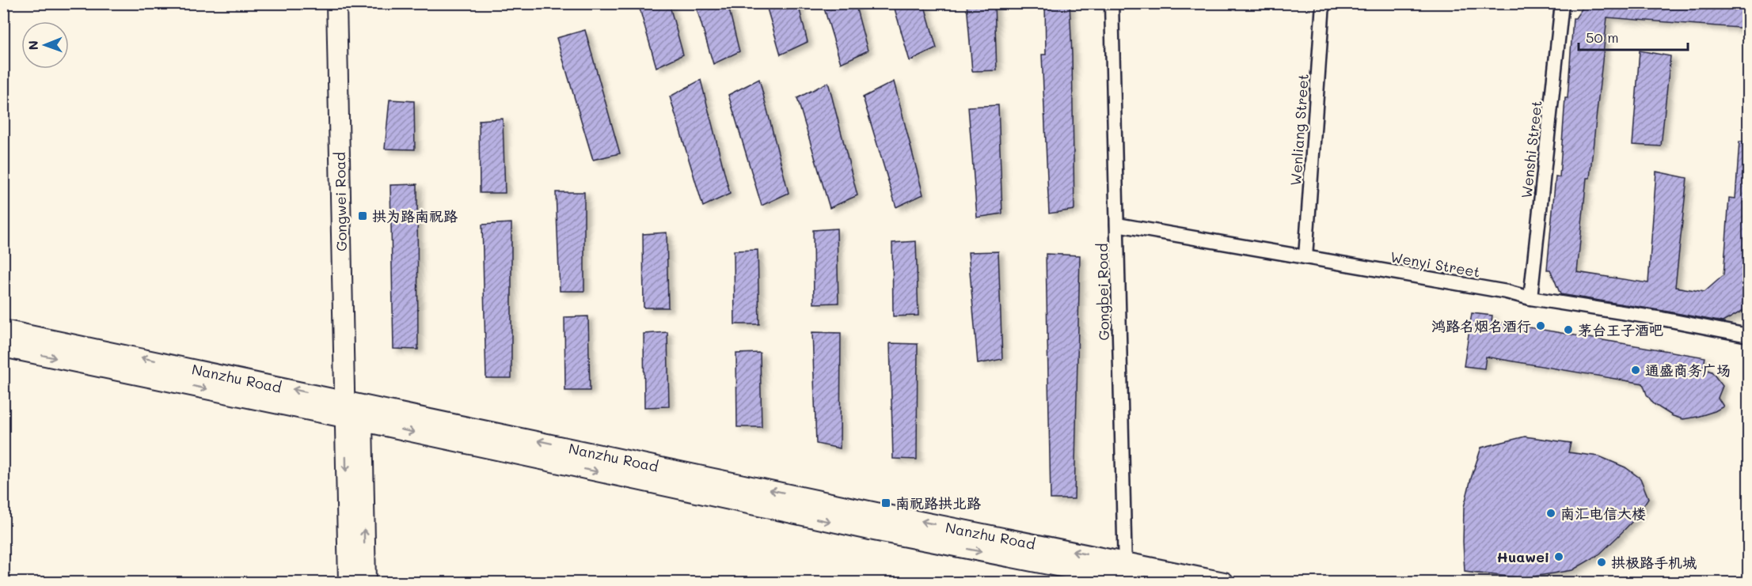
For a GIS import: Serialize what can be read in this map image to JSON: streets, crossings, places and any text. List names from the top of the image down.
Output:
{
  "streets": {
    "main road": ["Gongwei Road", "Nanzhu Road"],
    "street": [
      "Wenliang Street",
      "Wenshi Street",
      "Wenyi Street",
      "Gongbei Road"
    ]
  },
  "crossings": [
    ["Wenliang Street", "Wenyi Street"],
    ["Wenshi Street", "Wenyi Street"],
    ["Gongwei Road", "Nanzhu Road"],
    ["Wenyi Street", "Gongbei Road"],
    ["Gongbei Road", "Nanzhu Road"]
  ],
  "places": {
    "transit": ["拱为路南祝路", "南祝路拱北路"],
    "other": [
      "鸿路名烟名酒行",
      "茅台王子酒吧",
      "通盛商务广场",
      "南汇电信大楼",
      "Huawei",
      "拱极路手机城"
    ]
  },
  "scale_bar": "50 m",
  "north": "left"
}
